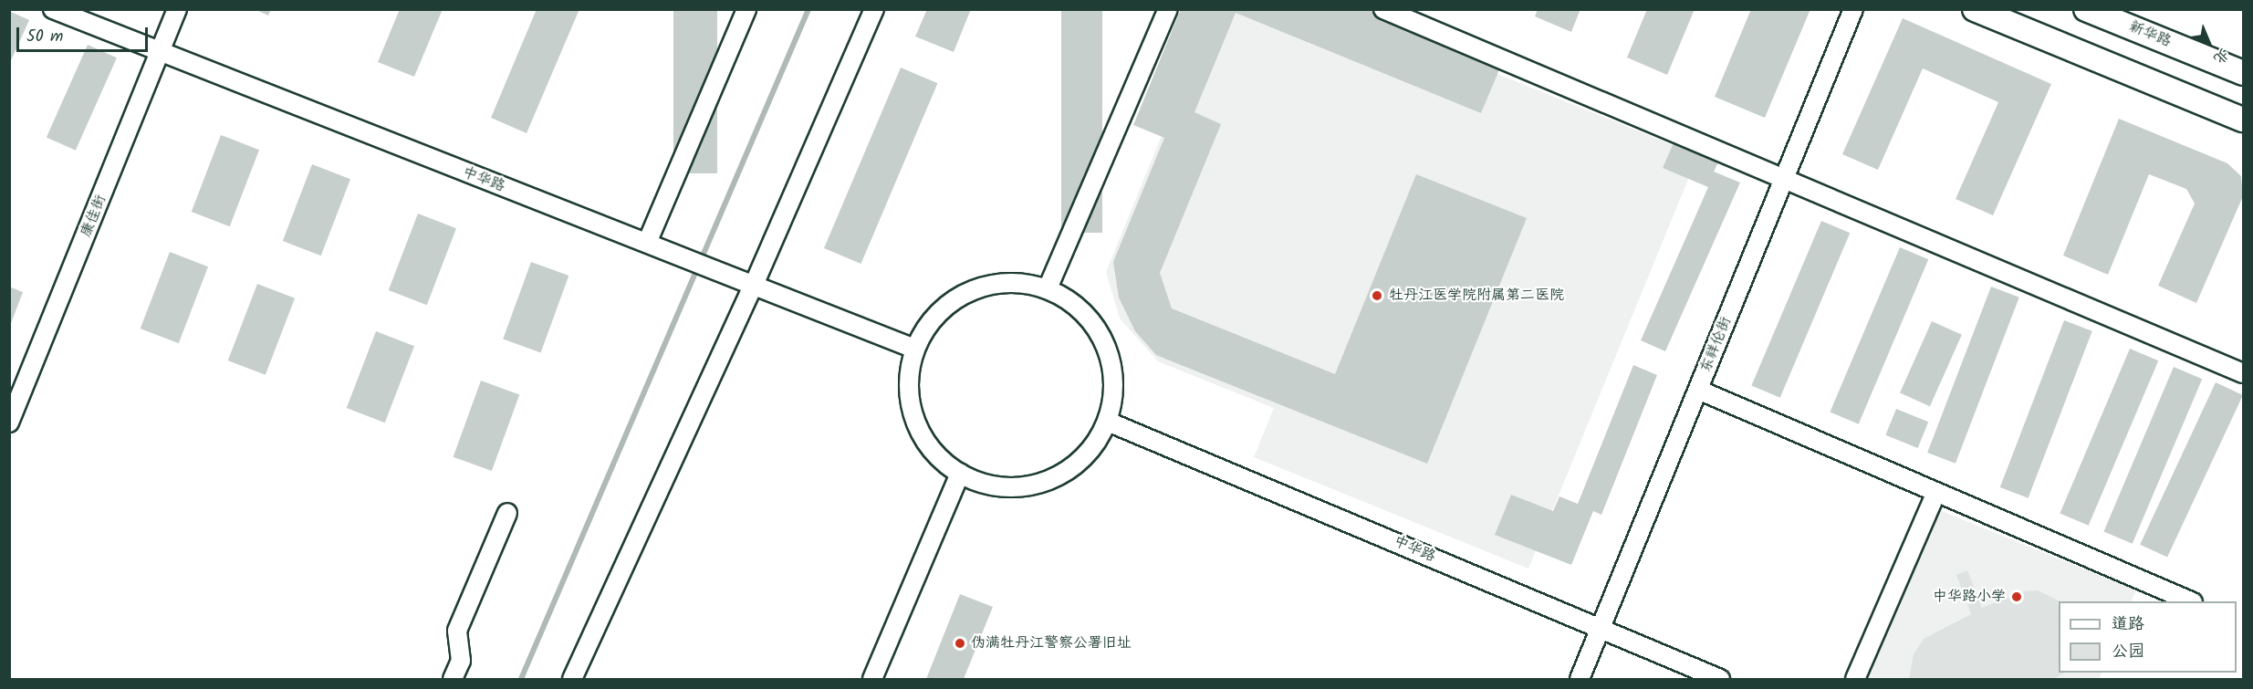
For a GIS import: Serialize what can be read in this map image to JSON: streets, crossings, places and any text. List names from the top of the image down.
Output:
{
  "streets": {
    "main road": ["新华路"],
    "street": ["中华路", "康佳街", "东祥伦街"]
  },
  "crossings": [
    ["中华路", "康佳街"],
    ["中华路", "东祥伦街"]
  ],
  "places": ["牡丹江医学院附属第二医院", "中华路小学", "伪满牡丹江警察公署旧址"],
  "legend": ["道路", "公园"],
  "scale_bar": "50 m",
  "north": "bottom right"
}
